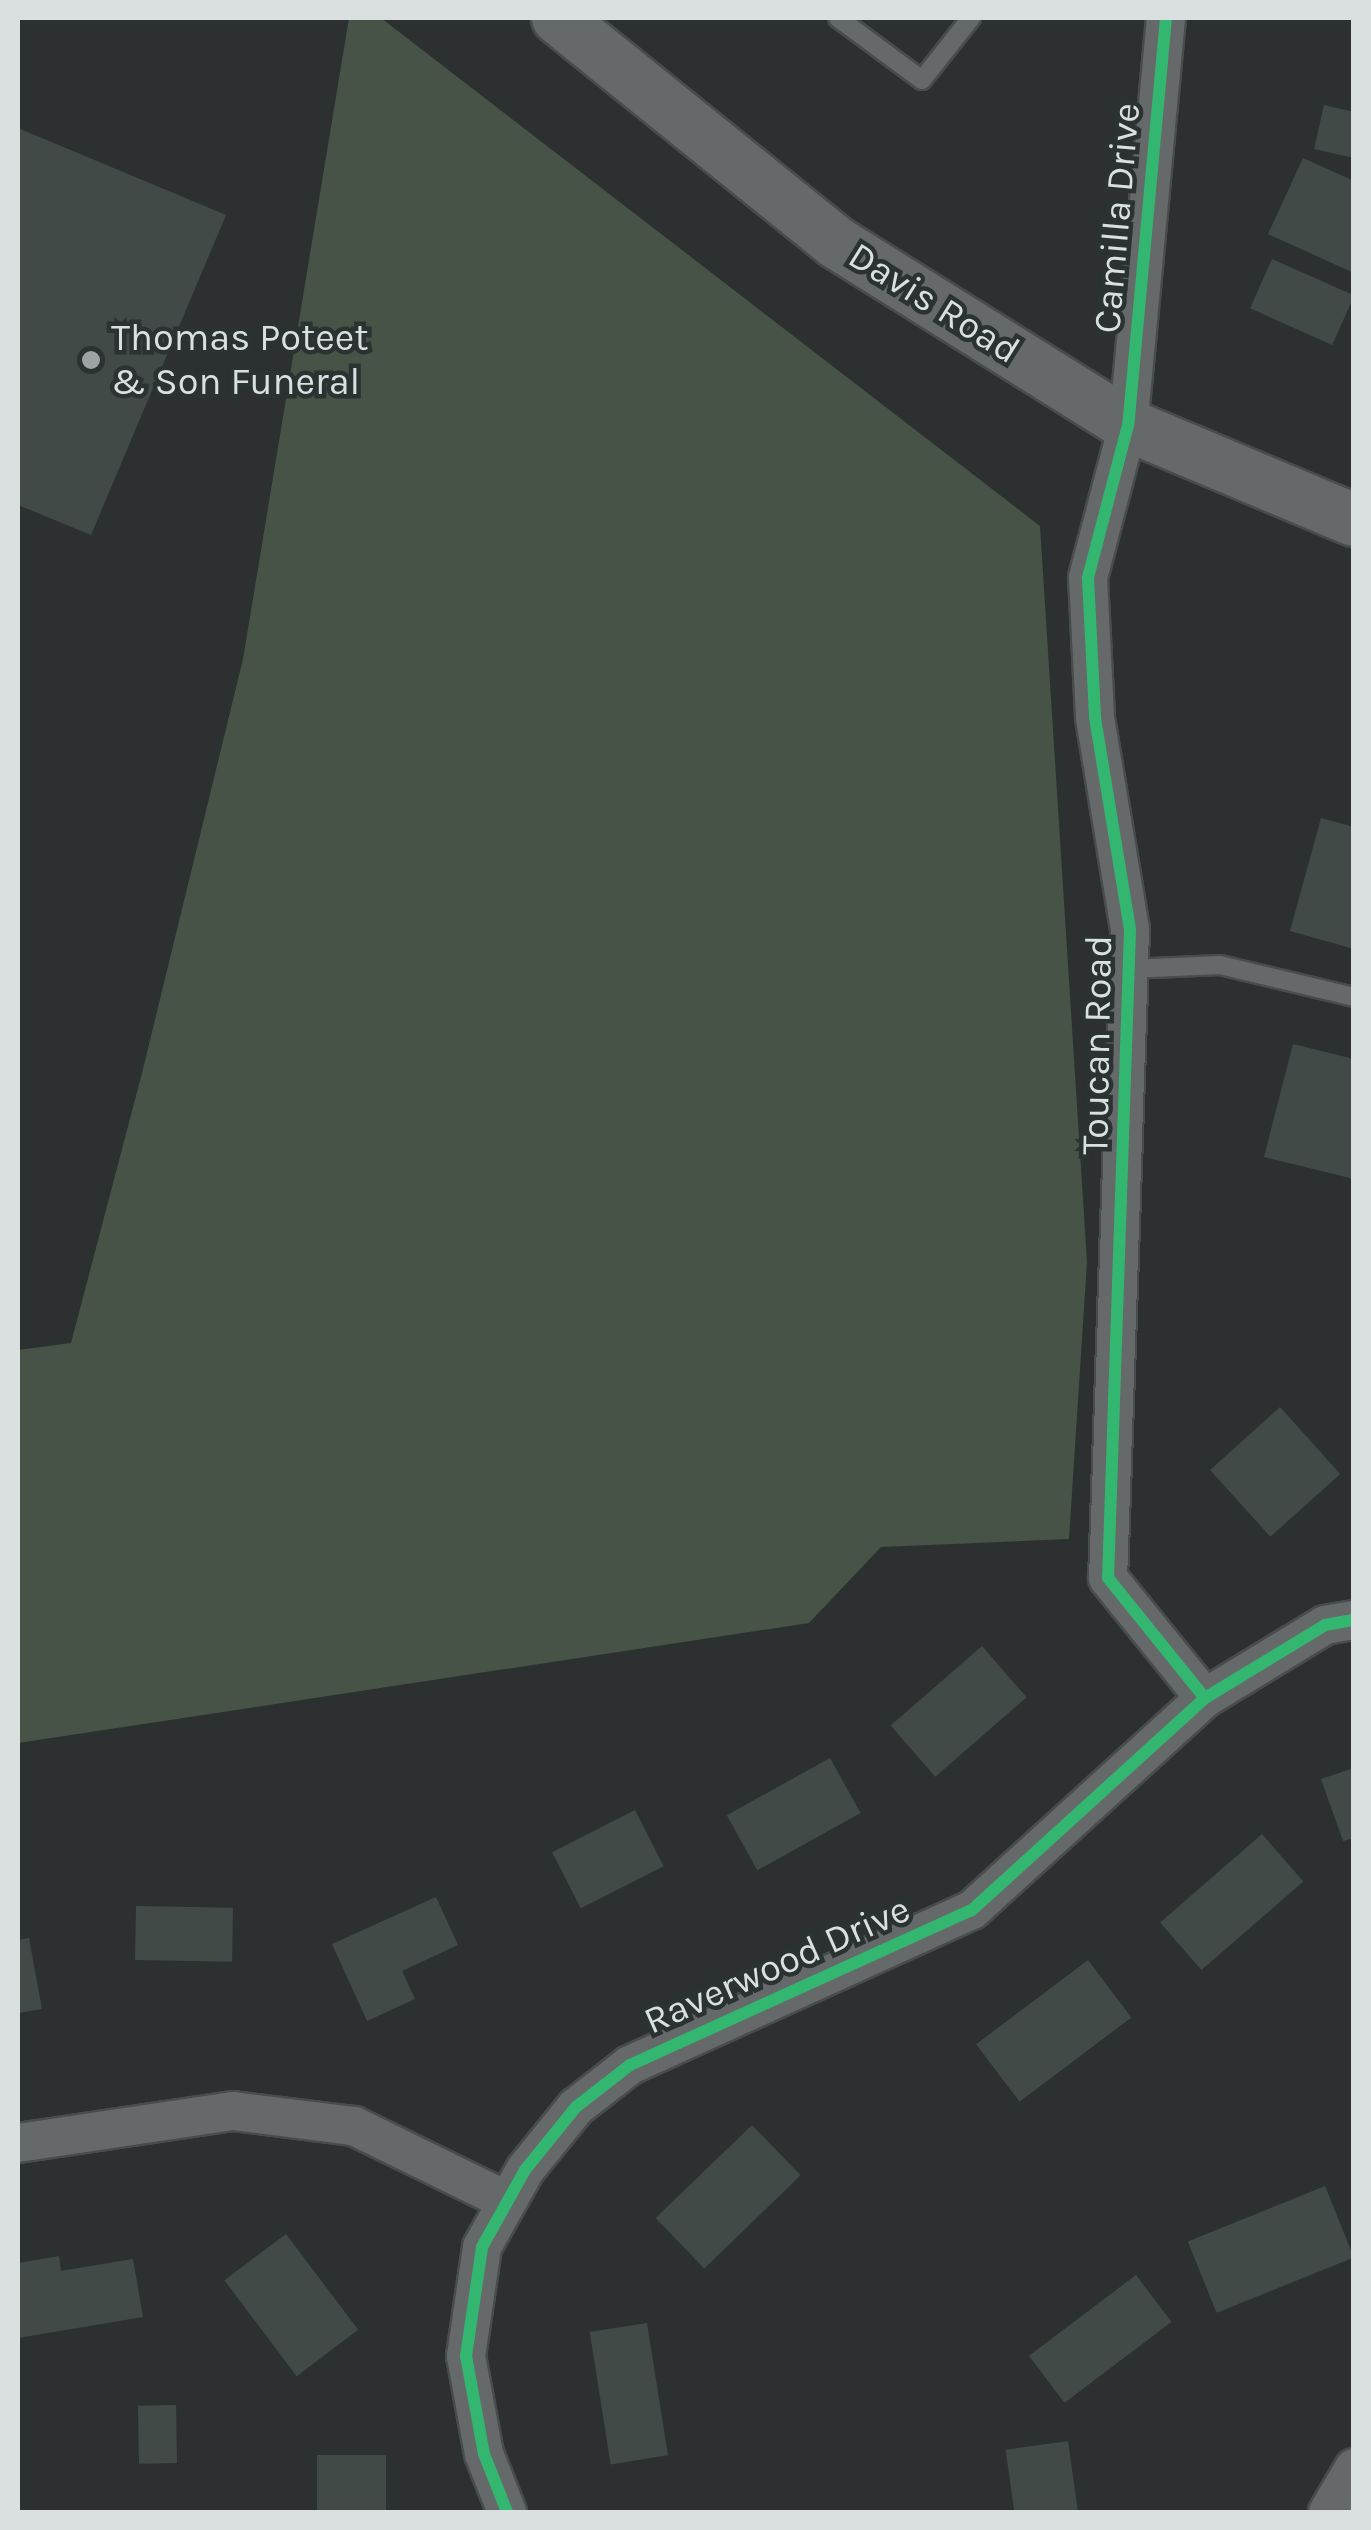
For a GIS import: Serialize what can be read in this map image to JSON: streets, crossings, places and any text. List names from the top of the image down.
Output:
{
  "streets": {
    "main road": ["Davis Road"],
    "street": ["Camilla Drive", "Toucan Road", "Raverwood Drive"]
  },
  "crossings": [
    ["Camilla Drive", "Davis Road"],
    ["Camilla Drive", "Toucan Road"],
    ["Davis Road", "Toucan Road"],
    ["Toucan Road", "Raverwood Drive"]
  ],
  "places": ["Thomas Poteet & Son Funeral"]
}
